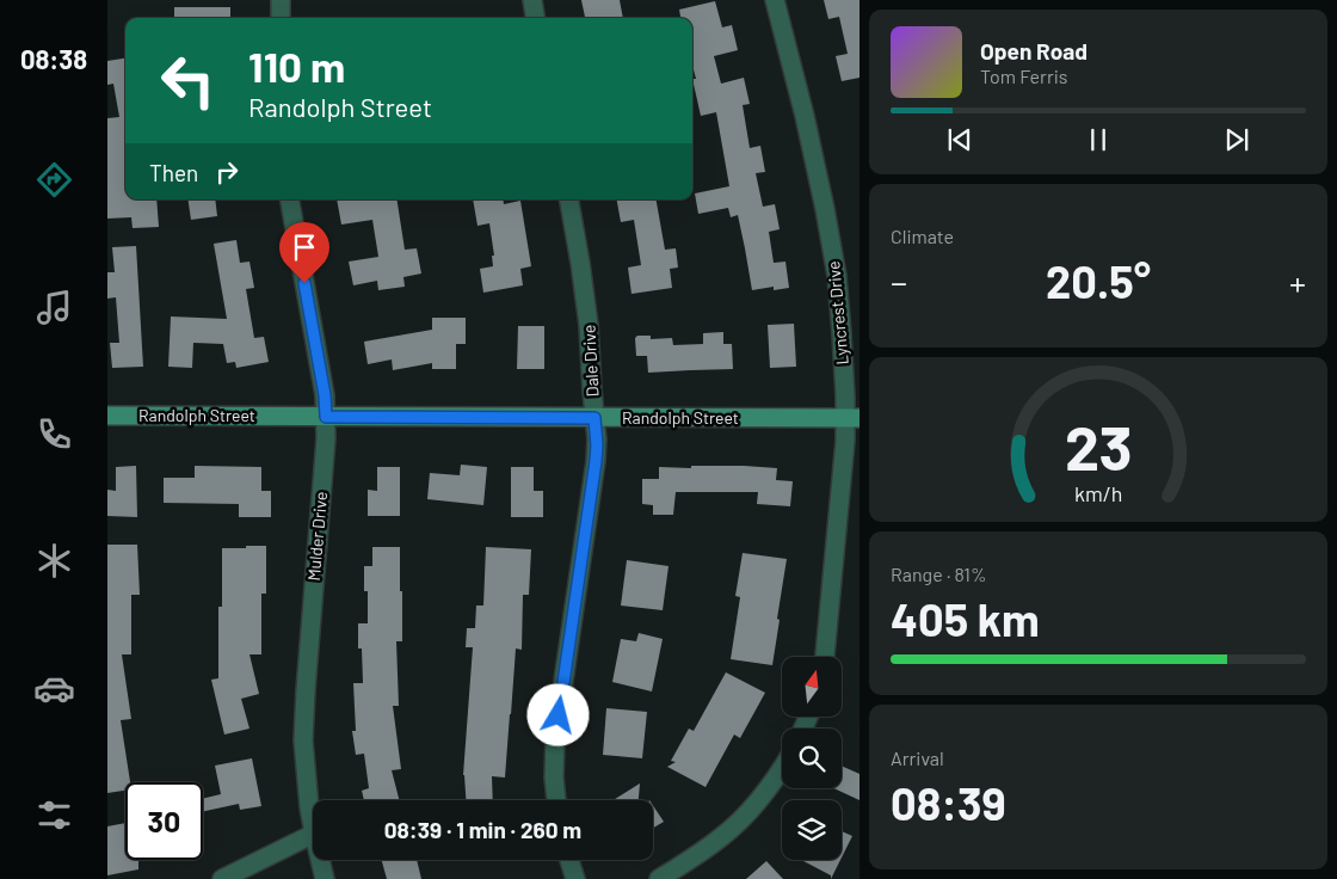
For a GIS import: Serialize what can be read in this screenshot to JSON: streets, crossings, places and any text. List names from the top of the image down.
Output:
{
  "streets": {
    "street": [
      "Lyncrest Drive",
      "Dale Drive",
      "Randolph Street",
      "Mulder Drive"
    ]
  },
  "crossings": [
    ["Lyncrest Drive", "Randolph Street"],
    ["Dale Drive", "Randolph Street"],
    ["Randolph Street", "Mulder Drive"]
  ],
  "north": "top",
  "page": {
    "tabs": "08:38",
    "turn": ["110 m", "Randolph Street"],
    "song": ["Open Road", "Tom Ferris"],
    "then": "Then",
    "tile": [
      "Climate",
      ["Range · 81%", "405 km"],
      ["Arrival", "08:39"]
    ],
    "heat": ["−", "20.5°", "+"],
    "limit": "30",
    "trip": "08:39 · 1 min · 260 m",
    "gauge": ["23", "km/h"]
  }
}
